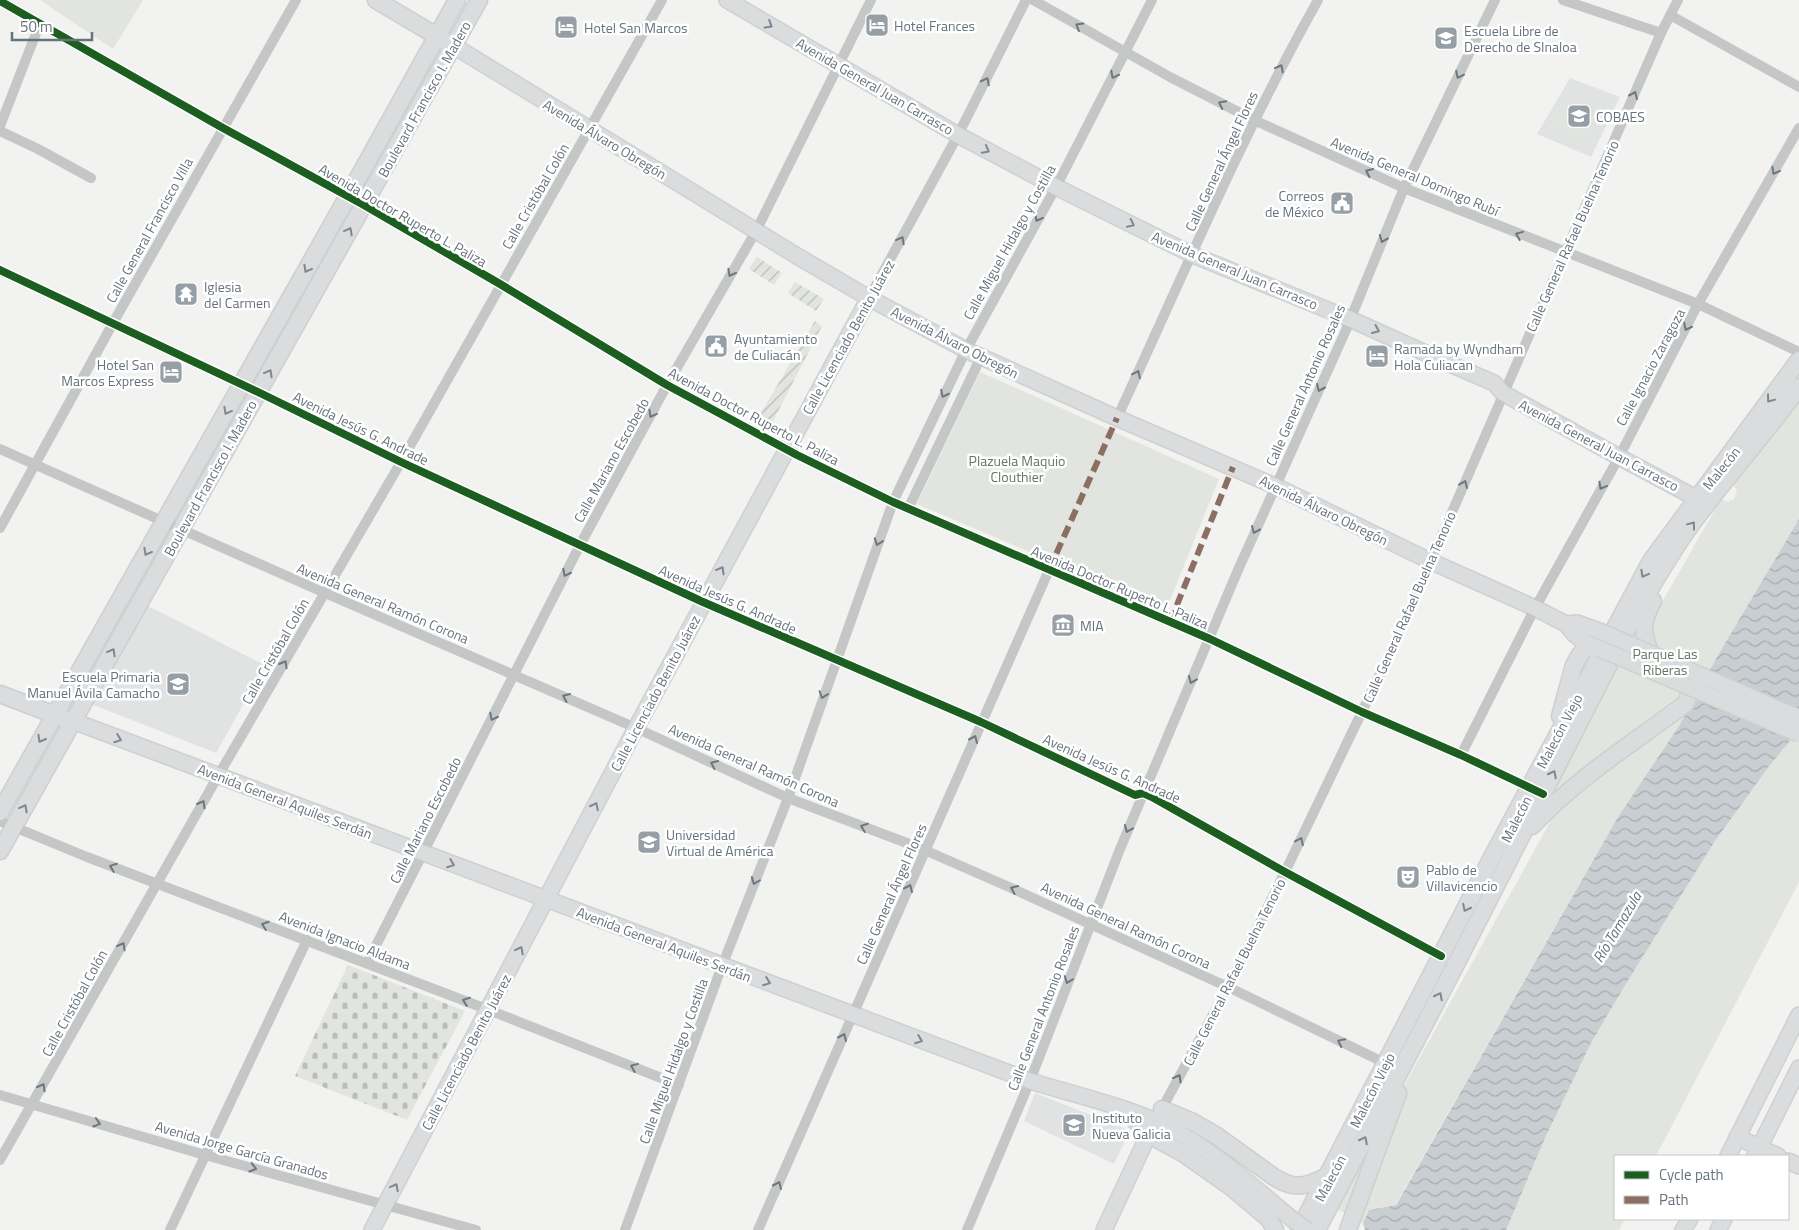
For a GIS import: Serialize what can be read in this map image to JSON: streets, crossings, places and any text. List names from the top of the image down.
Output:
{
  "streets": {
    "main road": [
      "Avenida General Juan Carrasco",
      "Boulevard Francisco I. Madero",
      "Avenida Álvaro Obregón",
      "Calle General Rafael Buelna Tenorio",
      "Calle Licenciado Benito Juárez",
      "Malecón",
      "Malecón Viejo",
      "Avenida General Aquiles Serdán"
    ],
    "street": [
      "Calle General Ángel Flores",
      "Avenida General Domingo Rubí",
      "Calle Cristóbal Colón",
      "Avenida Doctor Ruperto L. Paliza",
      "Calle General Francisco Villa",
      "Calle Miguel Hidalgo y Costilla",
      "Calle Ignacio Zaragoza",
      "Calle General Antonio Rosales",
      "Avenida Jesús G. Andrade",
      "Calle Mariano Escobedo",
      "Avenida General Ramón Corona",
      "Avenida Ignacio Aldama",
      "Avenida Jorge García Granados"
    ]
  },
  "crossings": [
    ["Avenida General Juan Carrasco", "Calle General Ángel Flores"],
    ["Avenida General Juan Carrasco", "Calle General Rafael Buelna Tenorio"],
    ["Avenida General Juan Carrasco", "Calle Miguel Hidalgo y Costilla"],
    ["Avenida General Juan Carrasco", "Calle Licenciado Benito Juárez"],
    ["Avenida General Juan Carrasco", "Calle Ignacio Zaragoza"],
    ["Avenida General Juan Carrasco", "Calle General Antonio Rosales"],
    ["Avenida General Juan Carrasco", "Calle Mariano Escobedo"],
    ["Avenida General Juan Carrasco", "Malecón Viejo"],
    ["Boulevard Francisco I. Madero", "Avenida Álvaro Obregón"],
    ["Boulevard Francisco I. Madero", "Avenida Doctor Ruperto L. Paliza"],
    ["Boulevard Francisco I. Madero", "Avenida Jesús G. Andrade"],
    ["Boulevard Francisco I. Madero", "Avenida General Ramón Corona"],
    ["Boulevard Francisco I. Madero", "Avenida General Aquiles Serdán"],
    ["Boulevard Francisco I. Madero", "Avenida Ignacio Aldama"],
    ["Avenida Álvaro Obregón", "Calle General Ángel Flores"],
    ["Avenida Álvaro Obregón", "Calle Cristóbal Colón"],
    ["Avenida Álvaro Obregón", "Calle General Rafael Buelna Tenorio"],
    ["Avenida Álvaro Obregón", "Calle Miguel Hidalgo y Costilla"],
    ["Avenida Álvaro Obregón", "Calle Licenciado Benito Juárez"],
    ["Avenida Álvaro Obregón", "Calle Ignacio Zaragoza"],
    ["Avenida Álvaro Obregón", "Calle General Antonio Rosales"],
    ["Avenida Álvaro Obregón", "Calle Mariano Escobedo"],
    ["Calle General Ángel Flores", "Avenida General Domingo Rubí"],
    ["Calle General Ángel Flores", "Avenida Doctor Ruperto L. Paliza"],
    ["Calle General Ángel Flores", "Avenida Jesús G. Andrade"],
    ["Calle General Ángel Flores", "Avenida General Ramón Corona"],
    ["Calle General Ángel Flores", "Avenida General Aquiles Serdán"],
    ["Avenida General Domingo Rubí", "Calle General Rafael Buelna Tenorio"],
    ["Avenida General Domingo Rubí", "Calle Miguel Hidalgo y Costilla"],
    ["Avenida General Domingo Rubí", "Calle Ignacio Zaragoza"],
    ["Avenida General Domingo Rubí", "Calle General Antonio Rosales"],
    ["Calle Cristóbal Colón", "Avenida Doctor Ruperto L. Paliza"],
    ["Calle Cristóbal Colón", "Avenida Jesús G. Andrade"],
    ["Calle Cristóbal Colón", "Avenida General Ramón Corona"],
    ["Calle Cristóbal Colón", "Avenida General Aquiles Serdán"],
    ["Calle Cristóbal Colón", "Avenida Ignacio Aldama"],
    ["Calle Cristóbal Colón", "Avenida Jorge García Granados"],
    ["Avenida Doctor Ruperto L. Paliza", "Calle General Francisco Villa"],
    ["Avenida Doctor Ruperto L. Paliza", "Calle General Rafael Buelna Tenorio"],
    ["Avenida Doctor Ruperto L. Paliza", "Calle Miguel Hidalgo y Costilla"],
    ["Avenida Doctor Ruperto L. Paliza", "Calle Licenciado Benito Juárez"],
    ["Avenida Doctor Ruperto L. Paliza", "Calle Ignacio Zaragoza"],
    ["Avenida Doctor Ruperto L. Paliza", "Calle General Antonio Rosales"],
    ["Avenida Doctor Ruperto L. Paliza", "Calle Mariano Escobedo"],
    ["Avenida Doctor Ruperto L. Paliza", "Malecón"],
    ["Avenida Doctor Ruperto L. Paliza", "Malecón Viejo"],
    ["Calle General Francisco Villa", "Avenida Jesús G. Andrade"],
    ["Calle General Francisco Villa", "Avenida General Ramón Corona"],
    ["Calle General Rafael Buelna Tenorio", "Avenida Jesús G. Andrade"],
    ["Calle General Rafael Buelna Tenorio", "Avenida General Ramón Corona"],
    ["Calle Miguel Hidalgo y Costilla", "Avenida Jesús G. Andrade"],
    ["Calle Miguel Hidalgo y Costilla", "Avenida General Ramón Corona"],
    ["Calle Miguel Hidalgo y Costilla", "Avenida General Aquiles Serdán"],
    ["Calle Miguel Hidalgo y Costilla", "Avenida Ignacio Aldama"],
    ["Calle Licenciado Benito Juárez", "Avenida Jesús G. Andrade"],
    ["Calle Licenciado Benito Juárez", "Avenida General Ramón Corona"],
    ["Calle Licenciado Benito Juárez", "Avenida General Aquiles Serdán"],
    ["Calle Licenciado Benito Juárez", "Avenida Ignacio Aldama"],
    ["Calle Licenciado Benito Juárez", "Avenida Jorge García Granados"],
    ["Calle General Antonio Rosales", "Avenida Jesús G. Andrade"],
    ["Calle General Antonio Rosales", "Avenida General Ramón Corona"],
    ["Calle General Antonio Rosales", "Avenida General Aquiles Serdán"],
    ["Avenida Jesús G. Andrade", "Calle Mariano Escobedo"],
    ["Avenida Jesús G. Andrade", "Malecón Viejo"],
    ["Calle Mariano Escobedo", "Avenida General Ramón Corona"],
    ["Calle Mariano Escobedo", "Avenida General Aquiles Serdán"],
    ["Calle Mariano Escobedo", "Avenida Ignacio Aldama"],
    ["Malecón", "Malecón Viejo"],
    ["Avenida General Ramón Corona", "Malecón Viejo"]
  ],
  "one_way": [
    "Avenida General Juan Carrasco",
    "Calle General Ángel Flores",
    "Avenida General Domingo Rubí",
    "Calle Cristóbal Colón",
    "Calle General Rafael Buelna Tenorio",
    "Calle Miguel Hidalgo y Costilla",
    "Calle Licenciado Benito Juárez",
    "Calle Ignacio Zaragoza",
    "Calle General Antonio Rosales",
    "Calle Mariano Escobedo",
    "Avenida General Ramón Corona",
    "Avenida General Aquiles Serdán",
    "Avenida Ignacio Aldama",
    "Avenida Jorge García Granados"
  ],
  "water": ["Río Tamazula"],
  "parks": ["Plazuela Maquio Clouthier", "Parque Las Riberas"],
  "places": {
    "hotel": [
      "Hotel Frances",
      "Hotel San Marcos",
      "Ramada by Wyndham Hola Culiacan",
      "Hotel San Marcos Express"
    ],
    "school or university": [
      "Escuela Libre de Derecho de SInaloa",
      "COBAES",
      "Escuela Primaria Manuel Ávila Camacho",
      "Universidad Virtual de América",
      "Instituto Nueva Galicia"
    ],
    "public building": ["Correos de México", "Ayuntamiento de Culiacán"],
    "temple": ["Iglesia del Carmen"],
    "museum": ["MIA"],
    "theatre": ["Pablo de Villavicencio"]
  },
  "legend": ["Cycle path", "Path"],
  "scale_bar": "50 m"
}
